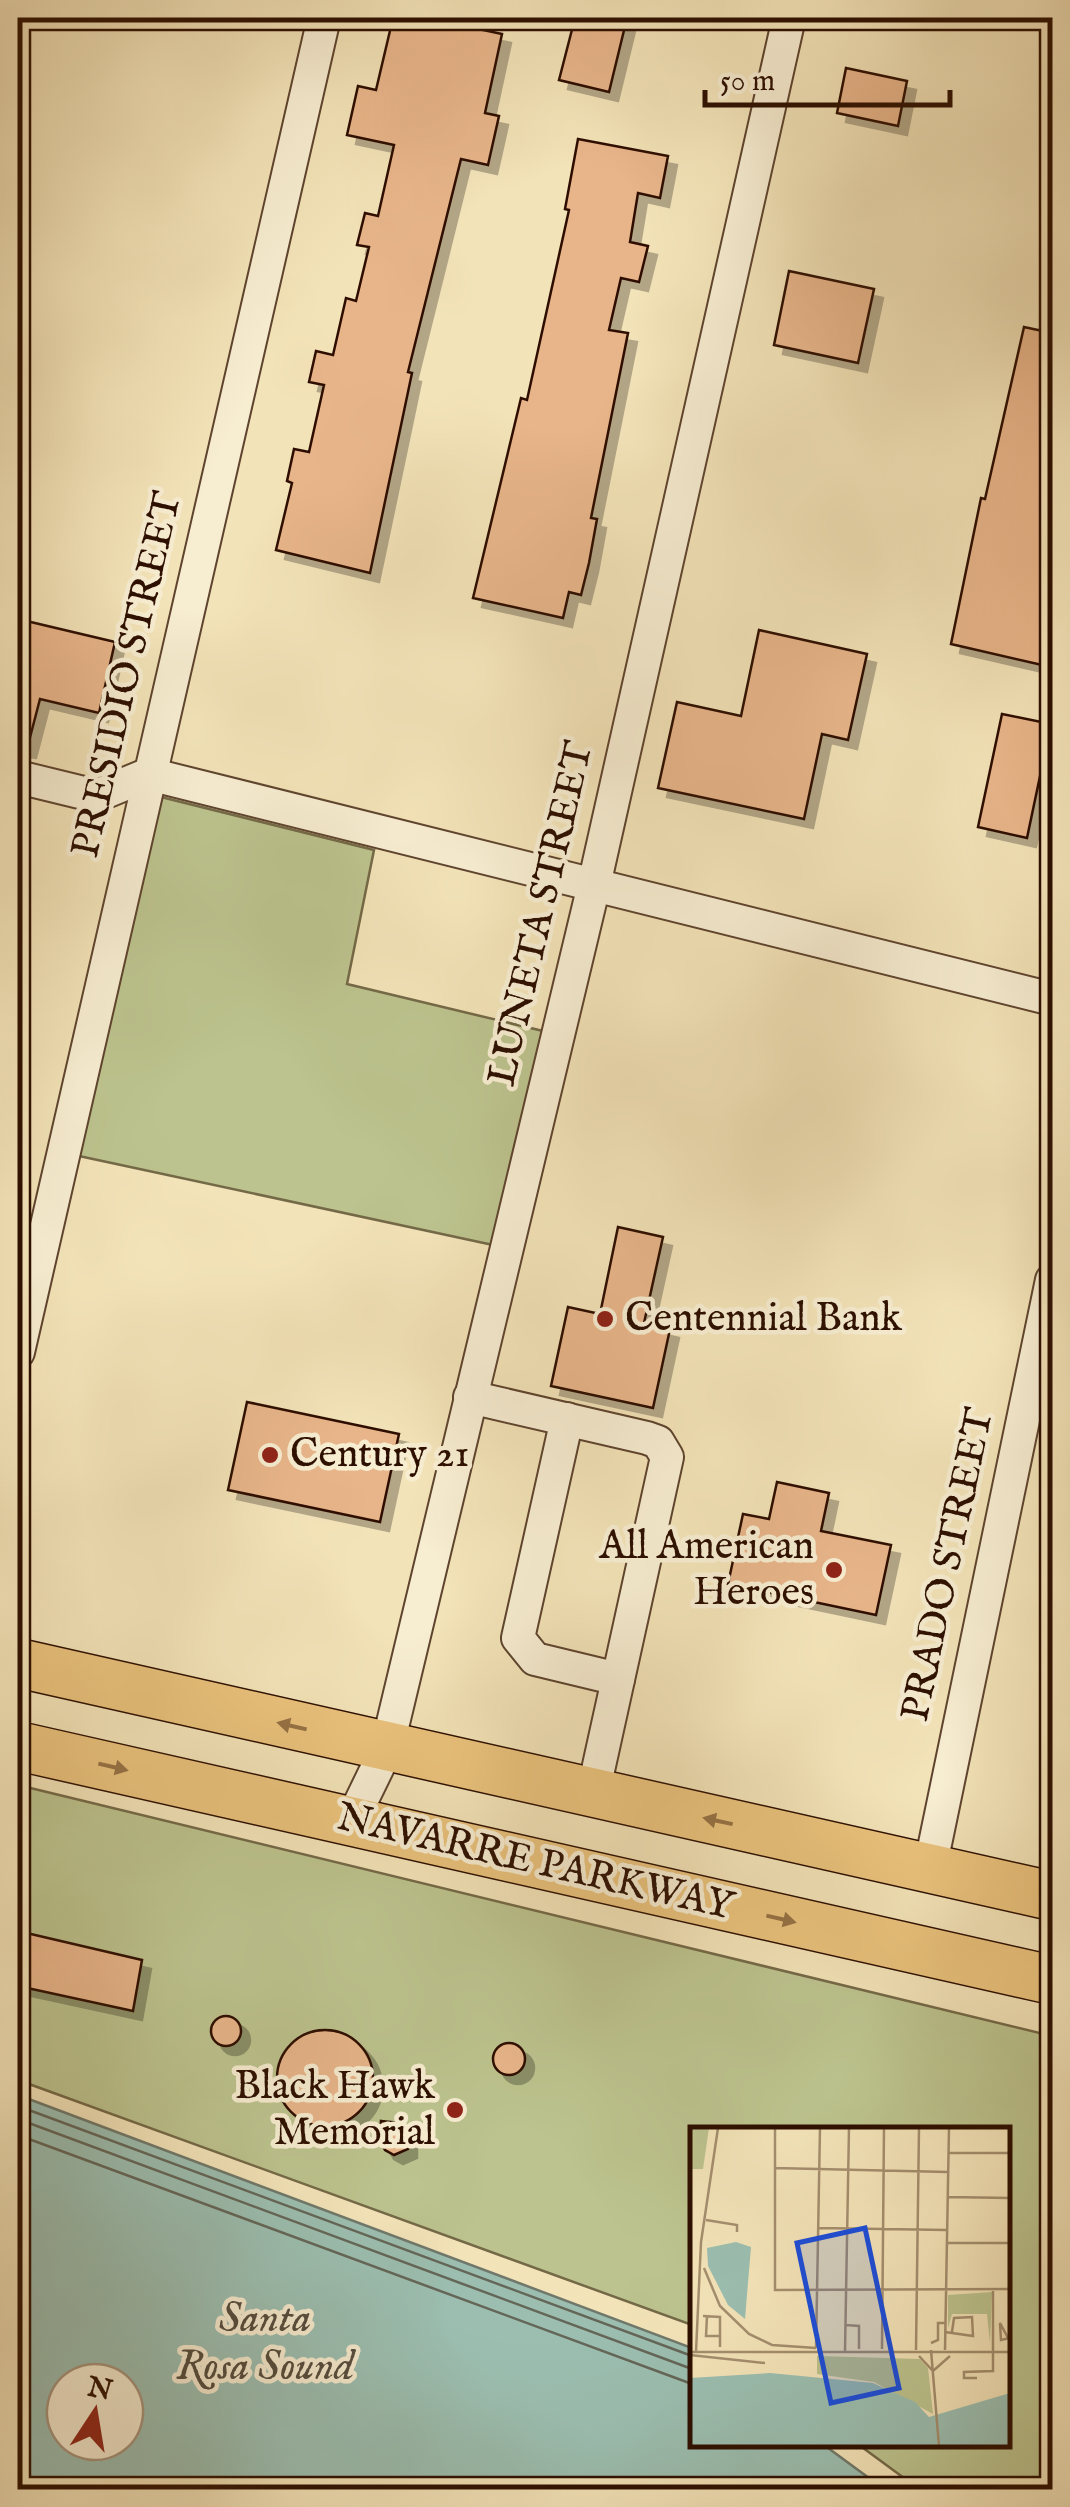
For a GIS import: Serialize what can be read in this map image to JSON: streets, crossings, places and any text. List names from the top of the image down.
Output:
{
  "streets": {
    "highway": ["NAVARRE PARKWAY"],
    "street": ["PRESIDIO STREET", "LUNETA STREET", "PRADO STREET"]
  },
  "crossings": [
    ["LUNETA STREET", "NAVARRE PARKWAY"],
    ["PRADO STREET", "NAVARRE PARKWAY"]
  ],
  "water": ["Santa Rosa Sound"],
  "places": [
    "Centennial Bank",
    "Century 21",
    "All American Heroes",
    "Black Hawk Memorial"
  ],
  "scale_bar": "50 m",
  "north": "top"
}
